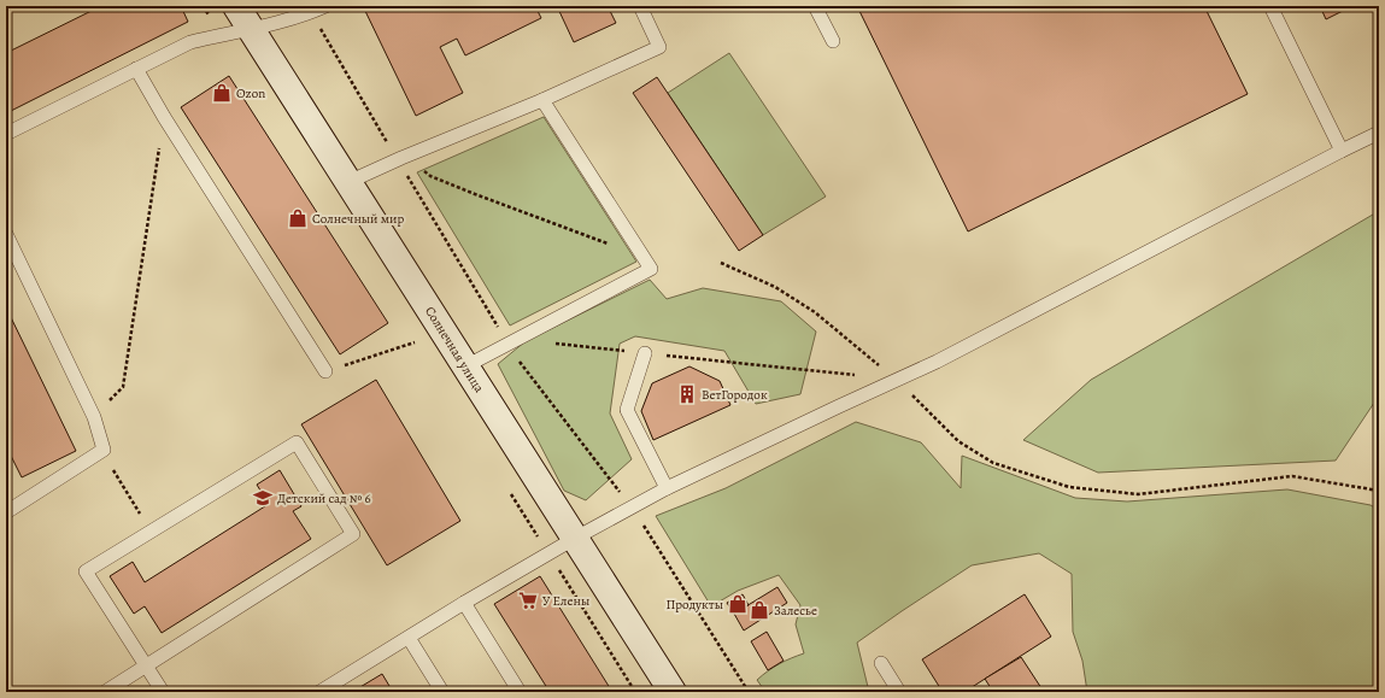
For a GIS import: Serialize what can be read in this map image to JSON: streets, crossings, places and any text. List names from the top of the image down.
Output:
{
  "streets": {
    "street": ["Солнечная улица"]
  },
  "places": {
    "shop": [
      "Ozon",
      "Солнечный мир",
      "Продукты",
      "Залесье"
    ],
    "building": ["ВетГородок"],
    "school or university": ["Детский сад № 6"],
    "supermarket": ["У Елены"]
  }
}
